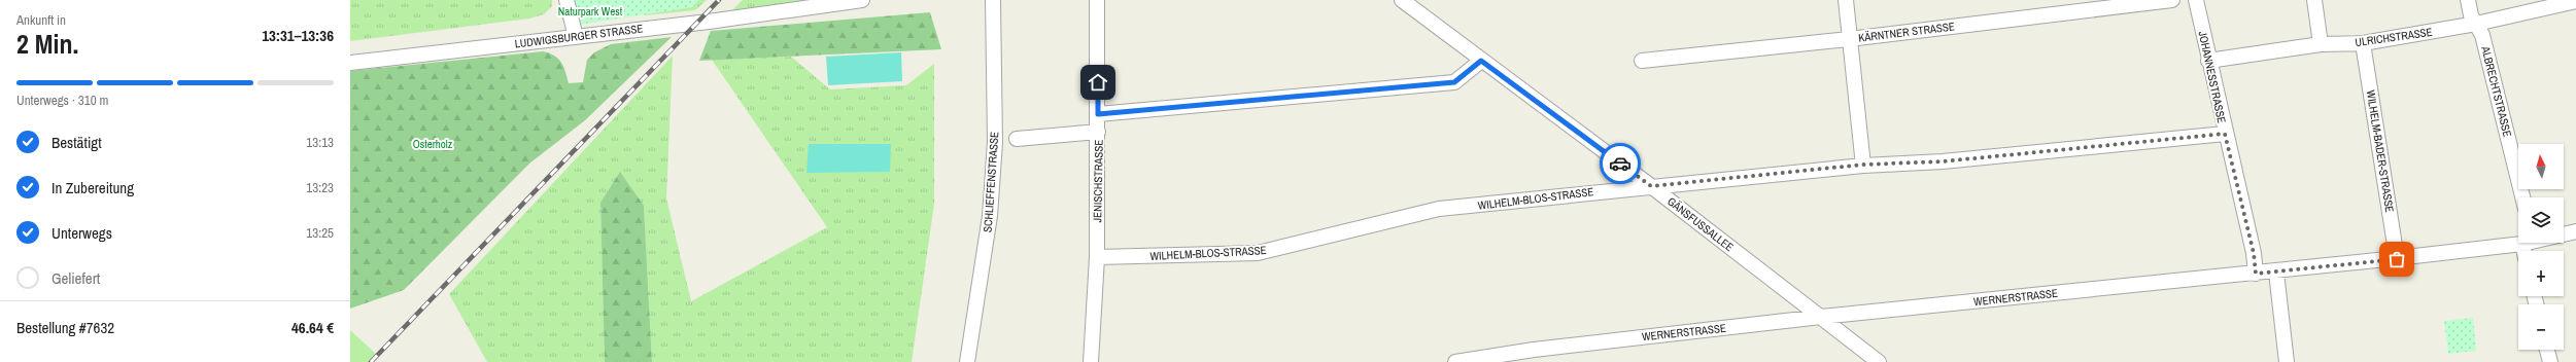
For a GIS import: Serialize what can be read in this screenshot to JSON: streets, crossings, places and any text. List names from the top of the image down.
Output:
{
  "streets": {
    "street": [
      "KÄRNTNER STRASSE",
      "LUDWIGSBURGER STRASSE",
      "ULRICHSTRASSE",
      "JOHANNESSTRASSE",
      "ALBRECHTSTRASSE",
      "WILHELM-BADER-STRASSE",
      "JENISCHSTRASSE",
      "SCHLIEFFENSTRASSE",
      "WILHELM-BLOS-STRASSE",
      "GÄNSFUSSALLEE",
      "WERNERSTRASSE"
    ]
  },
  "crossings": [
    ["ULRICHSTRASSE", "JOHANNESSTRASSE"],
    ["ULRICHSTRASSE", "ALBRECHTSTRASSE"],
    ["ULRICHSTRASSE", "WILHELM-BADER-STRASSE"],
    ["JOHANNESSTRASSE", "WILHELM-BLOS-STRASSE"],
    ["JOHANNESSTRASSE", "WERNERSTRASSE"],
    ["WILHELM-BADER-STRASSE", "WERNERSTRASSE"],
    ["JENISCHSTRASSE", "WILHELM-BLOS-STRASSE"],
    ["WILHELM-BLOS-STRASSE", "GÄNSFUSSALLEE"],
    ["GÄNSFUSSALLEE", "WERNERSTRASSE"]
  ],
  "parks": ["Naturpark West", "Osterholz"],
  "north": "top",
  "page": {
    "heading": ["2 Min.", "Ankunft in", "13:31–13:36"],
    "panel": ["Bestellung #7632", "46.64 €"],
    "bar": "Unterwegs · 310 m",
    "list": [
      ["Bestätigt", "13:13"],
      ["In Zubereitung", "13:23"],
      ["Unterwegs", "13:25"],
      "Geliefert"
    ],
    "map_buttons": ["+", "−"]
  }
}
